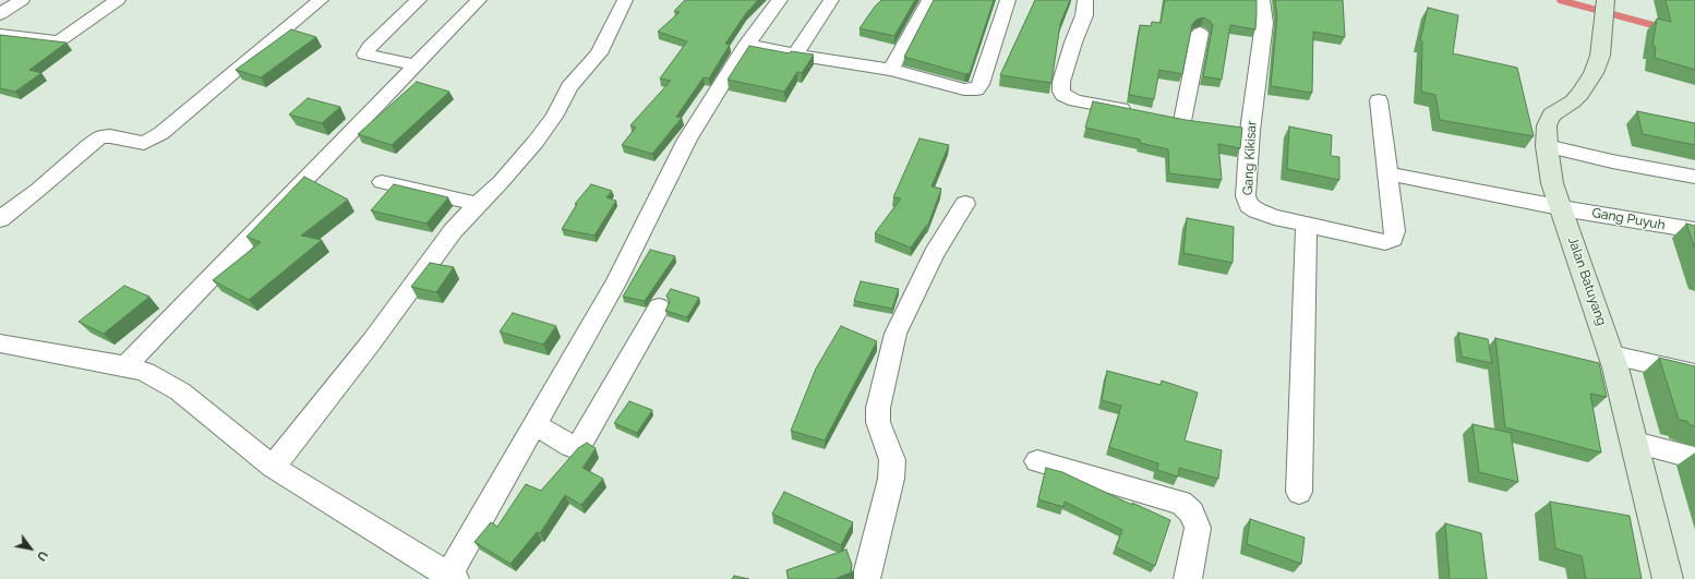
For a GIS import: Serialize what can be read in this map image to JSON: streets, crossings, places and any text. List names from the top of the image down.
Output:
{
  "streets": {
    "street": ["Gang Kikisar", "Gang Puyuh", "Jalan Batuyang"]
  },
  "crossings": [
    ["Gang Puyuh", "Jalan Batuyang"]
  ],
  "north": "bottom right"
}
